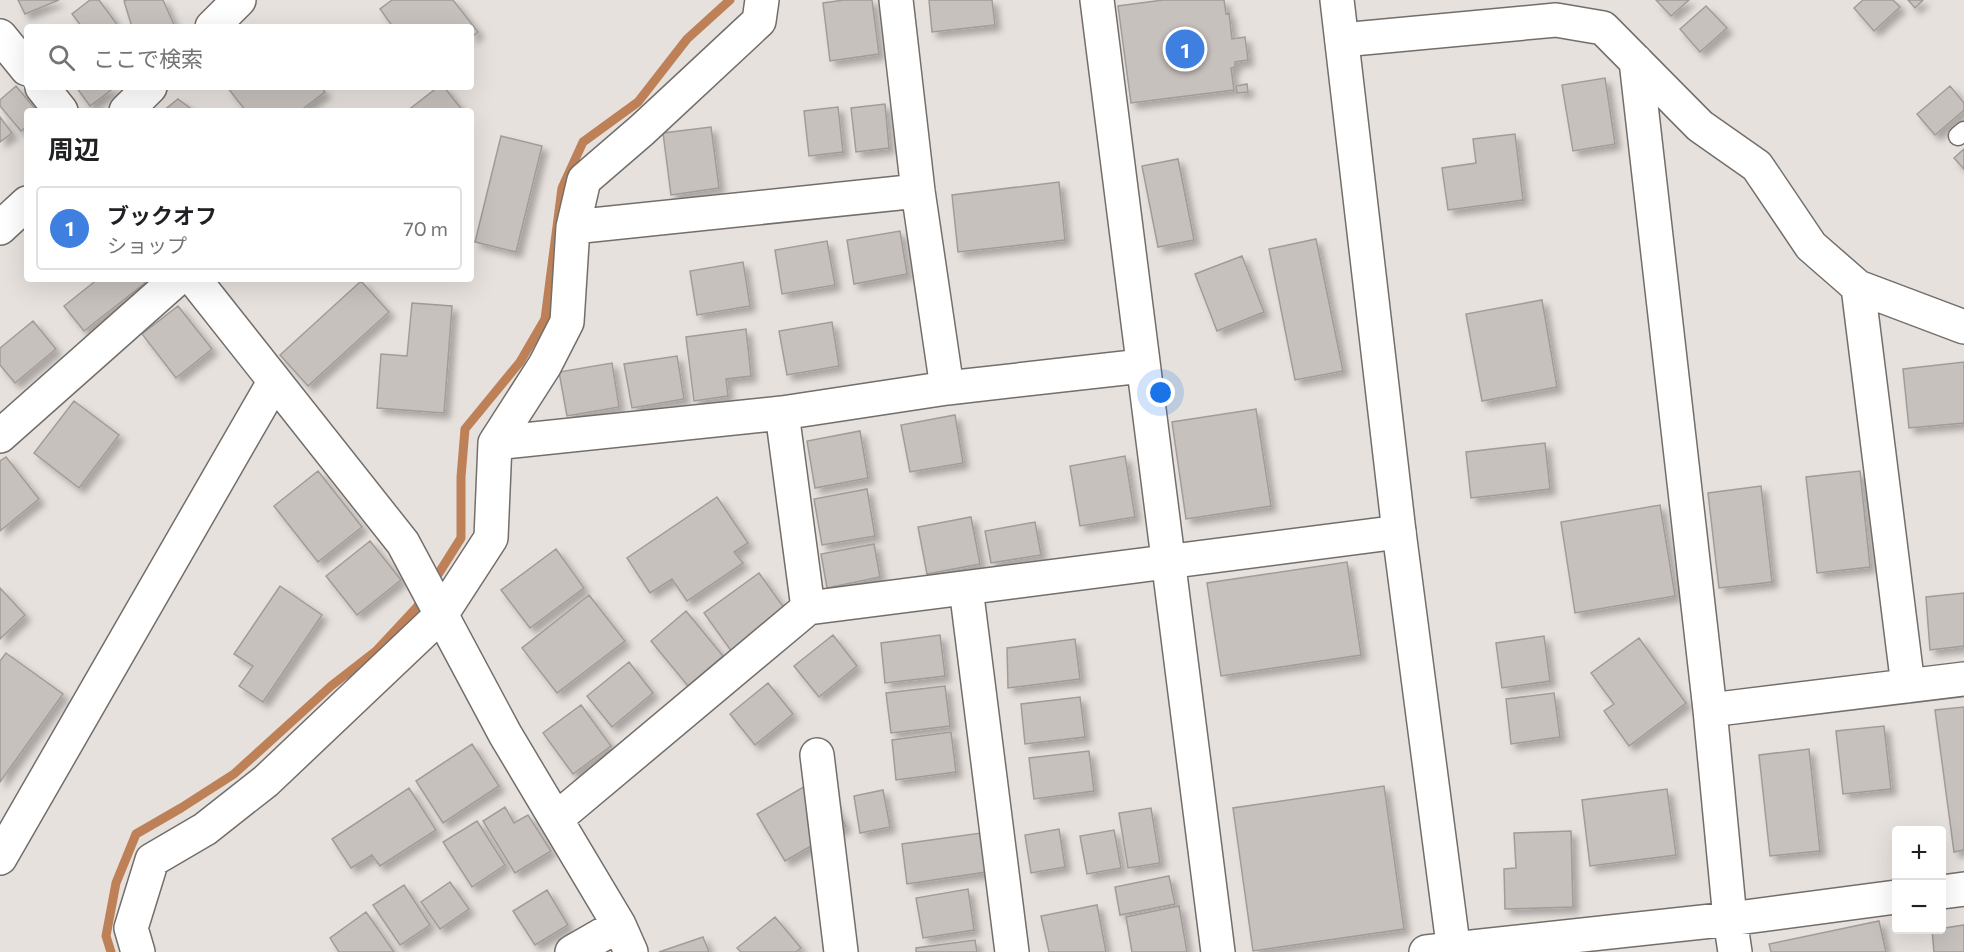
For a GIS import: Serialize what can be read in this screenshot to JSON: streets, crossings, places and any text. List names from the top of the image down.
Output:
{
  "page": {
    "search": "ここで検索",
    "pins": "1",
    "heading": "周辺",
    "list": [
      {
        "mark": "1",
        "name": "ブックオフ",
        "note": "ショップ",
        "value": "70 m"
      }
    ],
    "map_buttons": ["+", "−"]
  }
}
